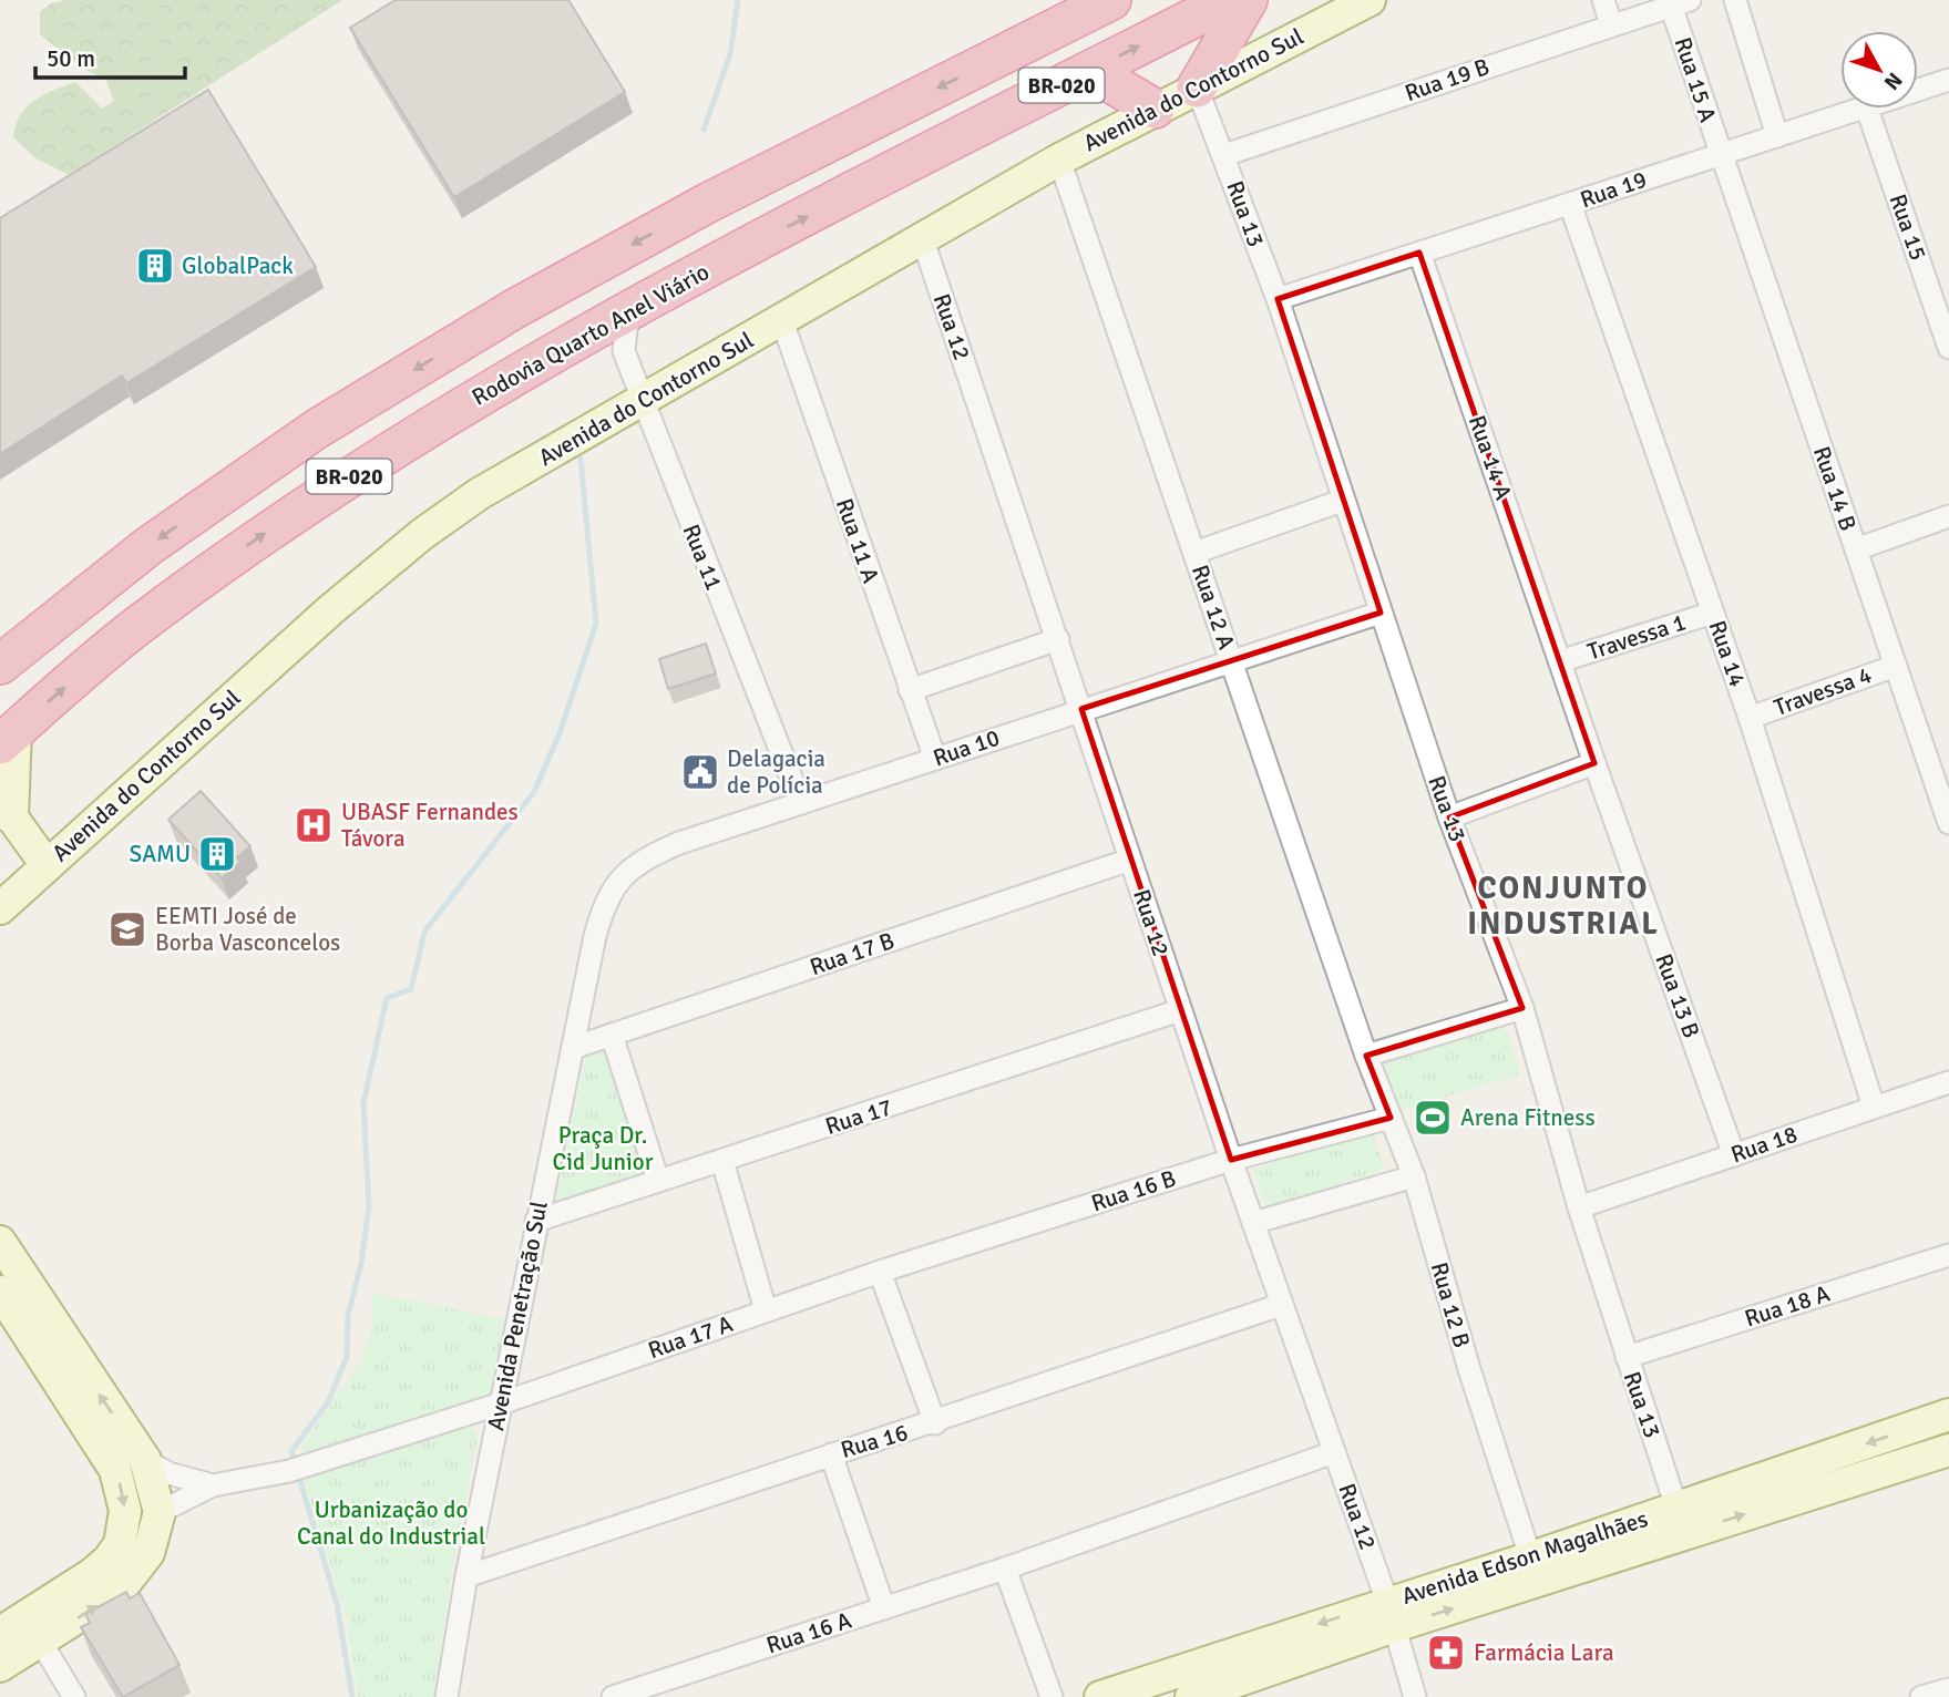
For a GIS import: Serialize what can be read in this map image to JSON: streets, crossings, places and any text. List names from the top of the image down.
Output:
{
  "streets": {
    "highway": ["BR-020", "Rodovia Quarto Anel Viário"],
    "street": [
      "Rua 19 B",
      "Rua 15 A",
      "Avenida do Contorno Sul",
      "Rua 19",
      "Rua 13",
      "Rua 15",
      "Rua 12",
      "Rua 14 A",
      "Rua 14 B",
      "Rua 11 A",
      "Rua 11",
      "Rua 12 A",
      "Travessa 1",
      "Rua 14",
      "Travessa 4",
      "Rua 10",
      "Rua 17 B",
      "Rua 13 B",
      "Rua 17",
      "Rua 18",
      "Rua 16 B",
      "Rua 12 B",
      "Rua 18 A",
      "Avenida Penetração Sul",
      "Rua 17 A",
      "Rua 16",
      "Avenida Edson Magalhães",
      "Rua 16 A"
    ]
  },
  "crossings": [
    ["Rua 19 B", "Rua 15 A"],
    ["Rua 19 B", "Rua 13"],
    ["Rua 15 A", "Rua 19"],
    ["Rua 15 A", "Rua 14 B"],
    ["Avenida do Contorno Sul", "Rua 13"],
    ["Avenida do Contorno Sul", "Rua 12"],
    ["Avenida do Contorno Sul", "Rua 11 A"],
    ["Avenida do Contorno Sul", "Rua 11"],
    ["Avenida do Contorno Sul", "Rua 12 A"],
    ["Rua 19", "Rua 13"],
    ["Rua 19", "Rua 14 A"],
    ["Rua 19", "Rua 14 B"],
    ["Rua 19", "Rua 14"],
    ["Rua 13", "Rua 10"],
    ["Rua 13", "Rua 18"],
    ["Rua 13", "Rua 18 A"],
    ["Rua 13", "Avenida Edson Magalhães"],
    ["Rua 12", "Rua 10"],
    ["Rua 12", "Rua 17 B"],
    ["Rua 12", "Rua 17"],
    ["Rua 12", "Rua 16 B"],
    ["Rua 12", "Rua 16"],
    ["Rua 12", "Avenida Edson Magalhães"],
    ["Rodovia Quarto Anel Viário", "Rua 11"],
    ["Rua 14 A", "Travessa 1"],
    ["Rua 14 A", "Rua 13 B"],
    ["Rua 14 B", "Travessa 4"],
    ["Rua 11 A", "Rua 10"],
    ["Rua 11", "Rua 10"],
    ["Rua 12 A", "Rua 10"],
    ["Rua 12 A", "Rua 12 B"],
    ["Travessa 1", "Rua 14"],
    ["Travessa 1", "Rua 13 B"],
    ["Rua 14", "Travessa 4"],
    ["Rua 14", "Rua 18"],
    ["Rua 10", "Avenida Penetração Sul"],
    ["Rua 17 B", "Avenida Penetração Sul"],
    ["Rua 13 B", "Rua 18"],
    ["Rua 17", "Avenida Penetração Sul"],
    ["Rua 16 B", "Rua 12 B"],
    ["Rua 16 B", "Rua 17 A"],
    ["Rua 12 B", "Avenida Edson Magalhães"],
    ["Avenida Penetração Sul", "Rua 17 A"],
    ["Avenida Penetração Sul", "Rua 16"]
  ],
  "districts": ["CONJUNTO INDUSTRIAL"],
  "parks": ["Praça Dr. Cid Junior", "Urbanização do Canal do Industrial"],
  "places": {
    "building": ["GlobalPack", "SAMU"],
    "public building": ["Delagacia de Polícia"],
    "hospital": ["UBASF Fernandes Távora"],
    "school or university": ["EEMTI José de Borba Vasconcelos"],
    "sports": ["Arena Fitness"],
    "pharmacy": ["Farmácia Lara"]
  },
  "scale_bar": "50 m",
  "north": "bottom right"
}
